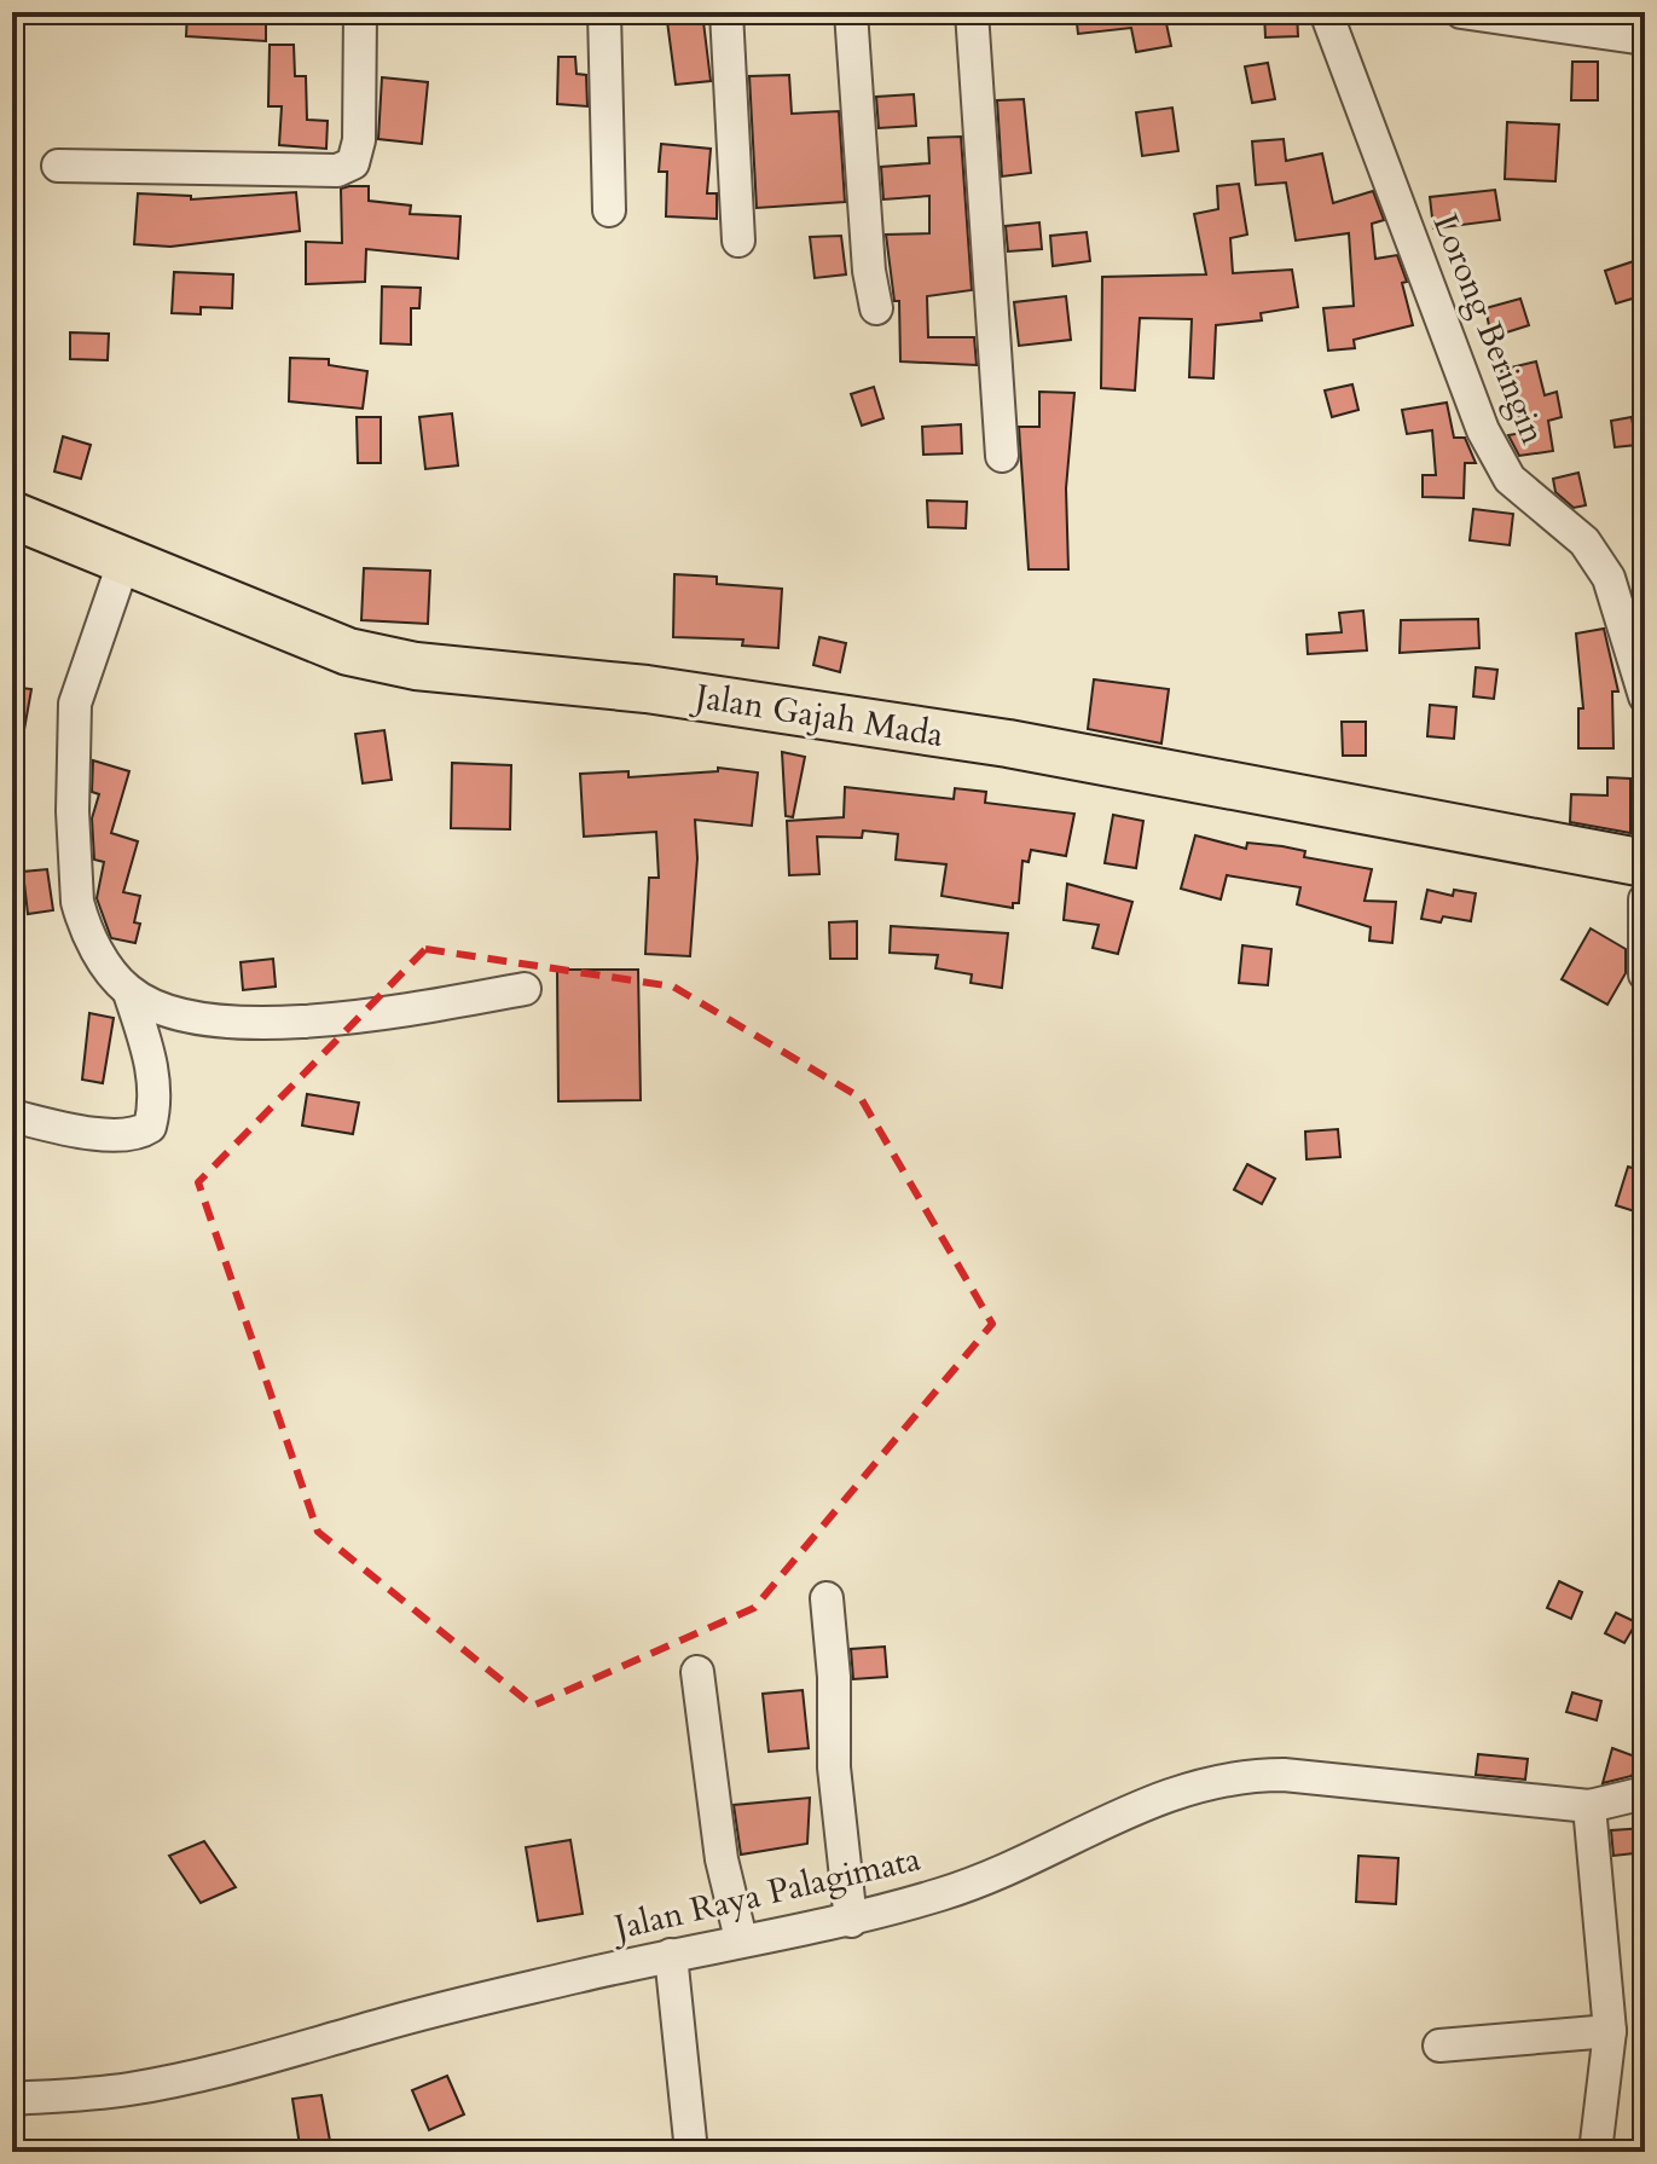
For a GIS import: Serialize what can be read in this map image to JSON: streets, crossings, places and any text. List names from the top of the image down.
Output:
{
  "streets": {
    "highway": ["Jalan Gajah Mada"],
    "street": ["Lorong Beringin", "Jalan Raya Palagimata"]
  }
}
